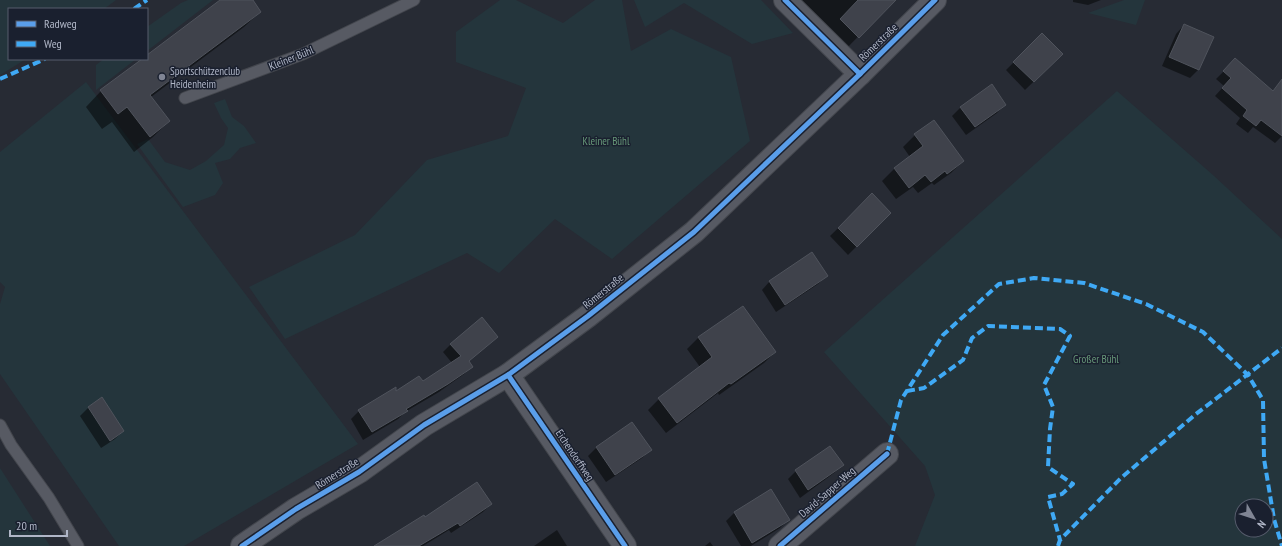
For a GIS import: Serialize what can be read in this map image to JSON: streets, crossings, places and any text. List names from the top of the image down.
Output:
{
  "streets": {
    "street": ["Römerstraße", "Eichendorffweg", "David-Sapper-Weg"],
    "lane": ["Kleiner Bühl"]
  },
  "crossings": [
    ["Römerstraße", "Eichendorffweg"]
  ],
  "parks": ["Kleiner Bühl", "Großer Bühl"],
  "places": ["Sportschützenclub Heidenheim"],
  "legend": ["Radweg", "Weg"],
  "scale_bar": "20 m",
  "north": "bottom right"
}
